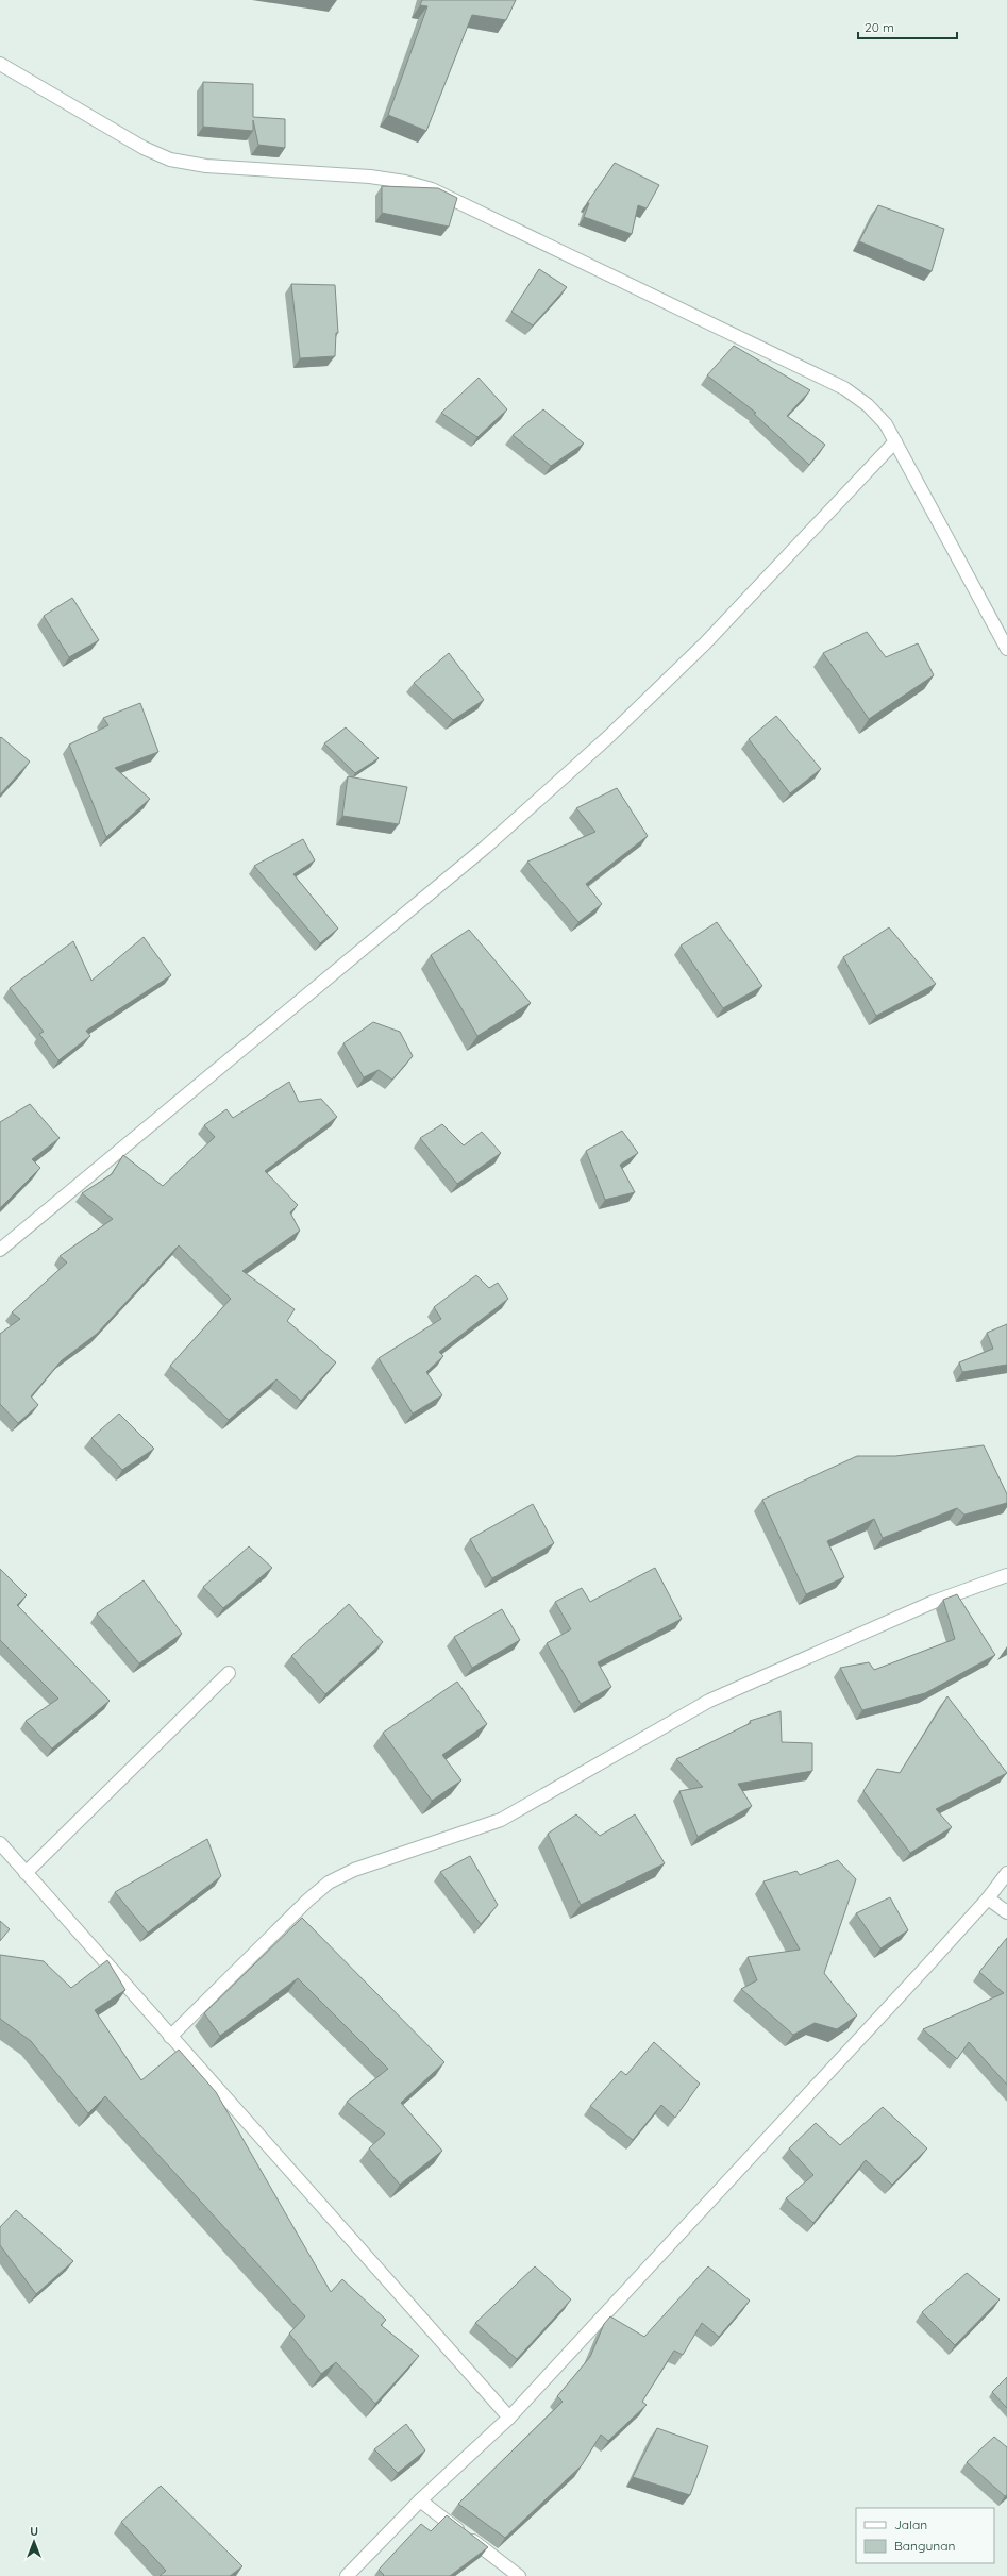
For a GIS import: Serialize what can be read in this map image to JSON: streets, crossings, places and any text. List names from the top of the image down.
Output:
{
  "legend": ["Jalan", "Bangunan"],
  "scale_bar": "20 m",
  "north": "top"
}
